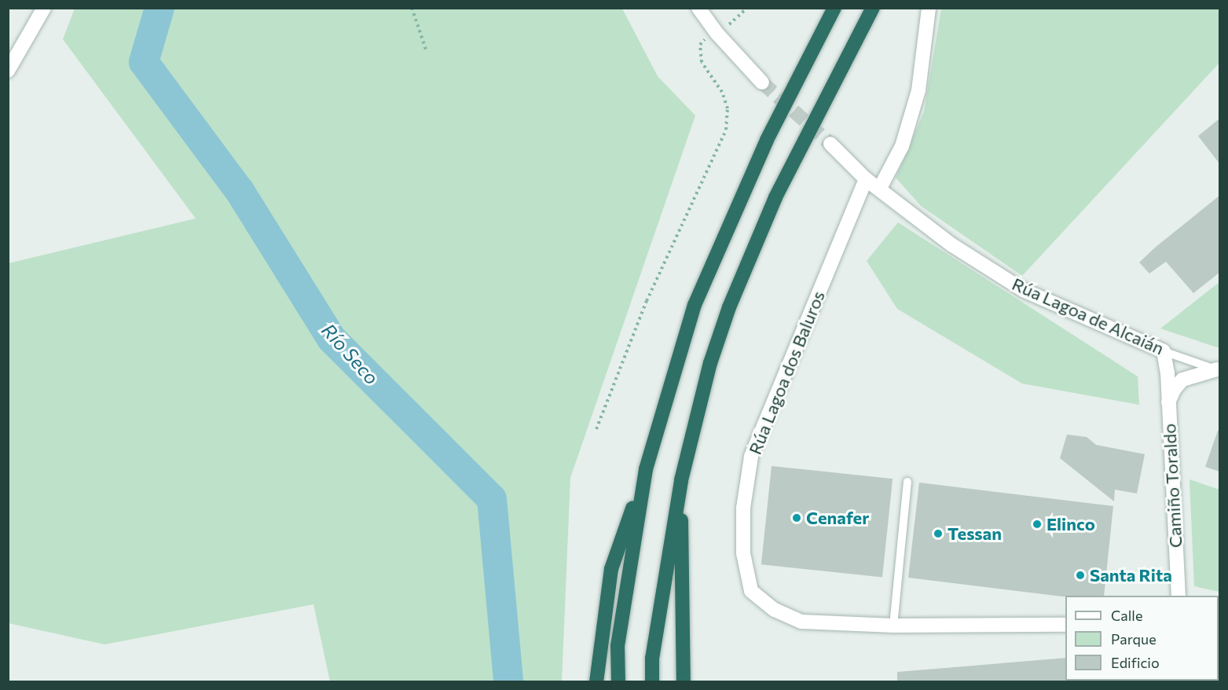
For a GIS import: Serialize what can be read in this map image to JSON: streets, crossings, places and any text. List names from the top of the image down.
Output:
{
  "streets": {
    "street": ["Rúa Lagoa de Alcaián", "Rúa Lagoa dos Baluros", "Camiño Toraldo"]
  },
  "crossings": [
    ["Rúa Lagoa de Alcaián", "Rúa Lagoa dos Baluros"],
    ["Rúa Lagoa de Alcaián", "Camiño Toraldo"]
  ],
  "water": ["Río Seco"],
  "places": [
    "Cenafer",
    "Elinco",
    "Tessan",
    "Santa Rita"
  ],
  "legend": ["Calle", "Parque", "Edificio"]
}
